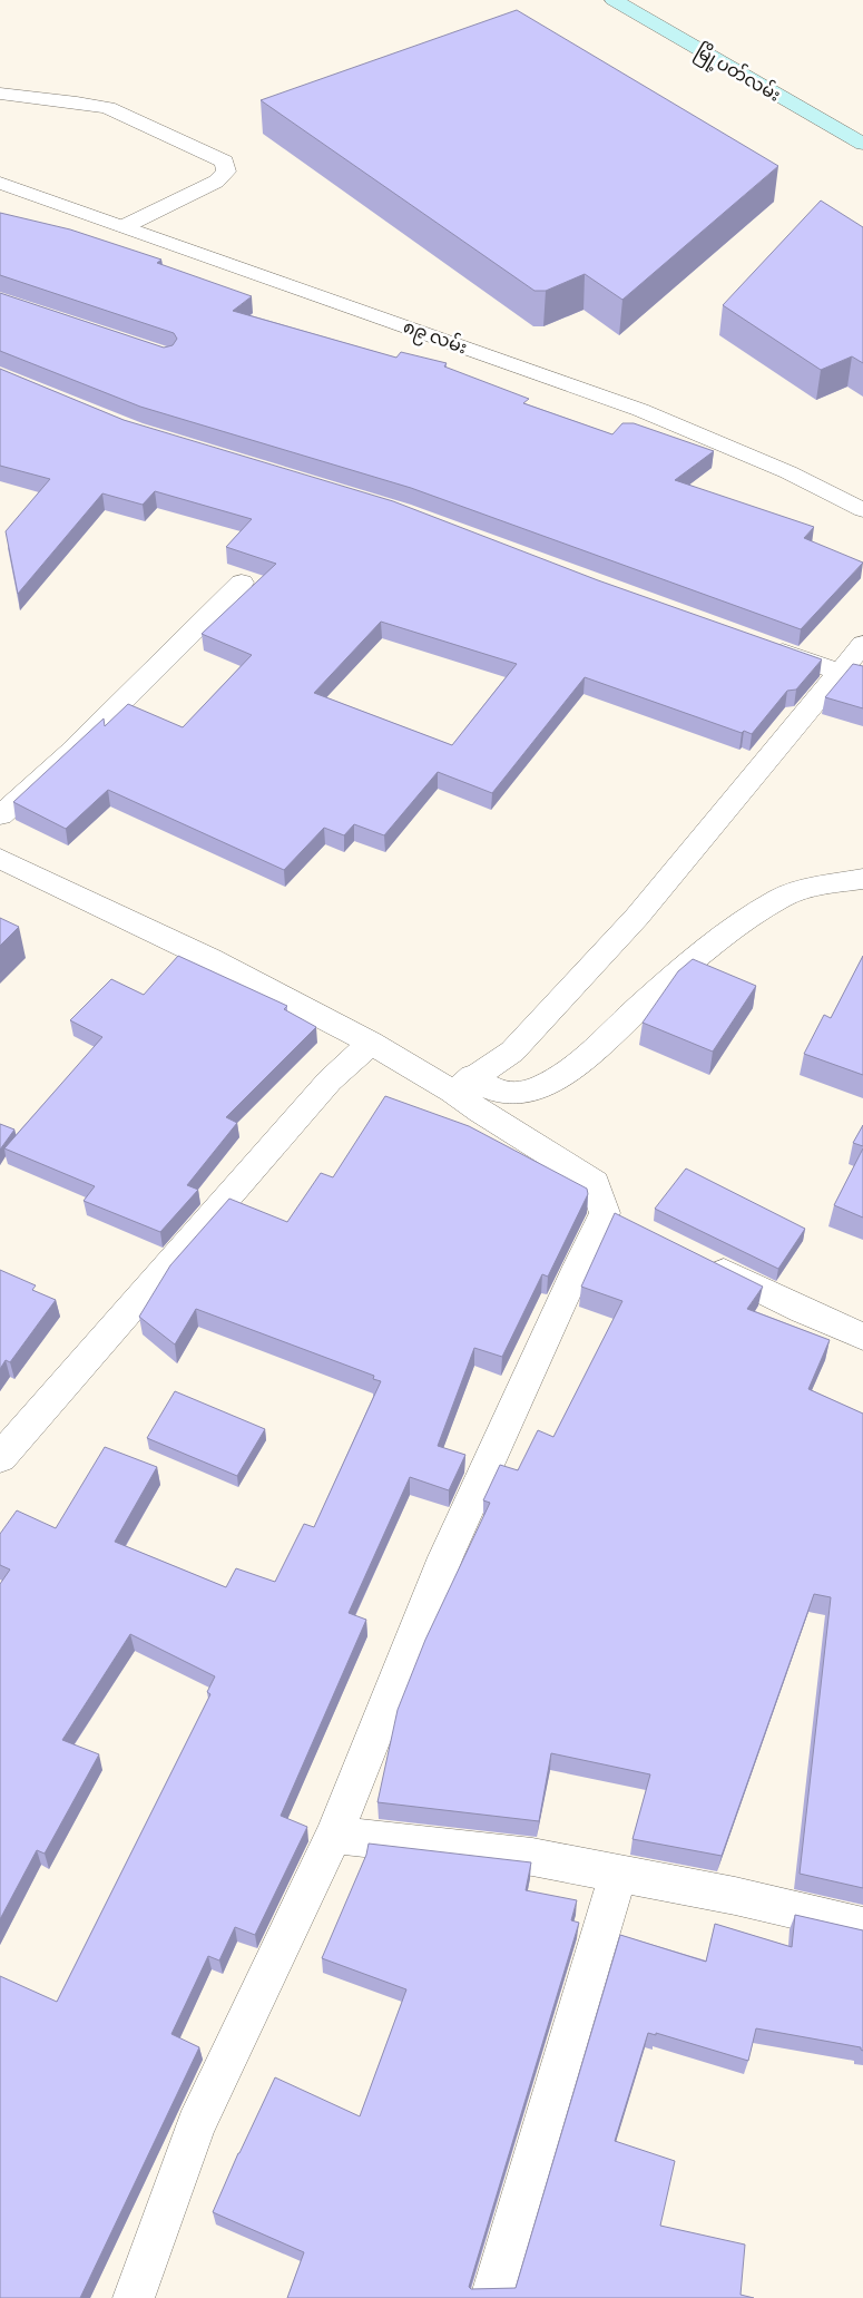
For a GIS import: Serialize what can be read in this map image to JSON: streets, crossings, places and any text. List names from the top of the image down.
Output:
{
  "streets": {
    "main road": ["မြို့ပတ်လမ်း"],
    "street": ["၈၉ လမ်း"]
  }
}
